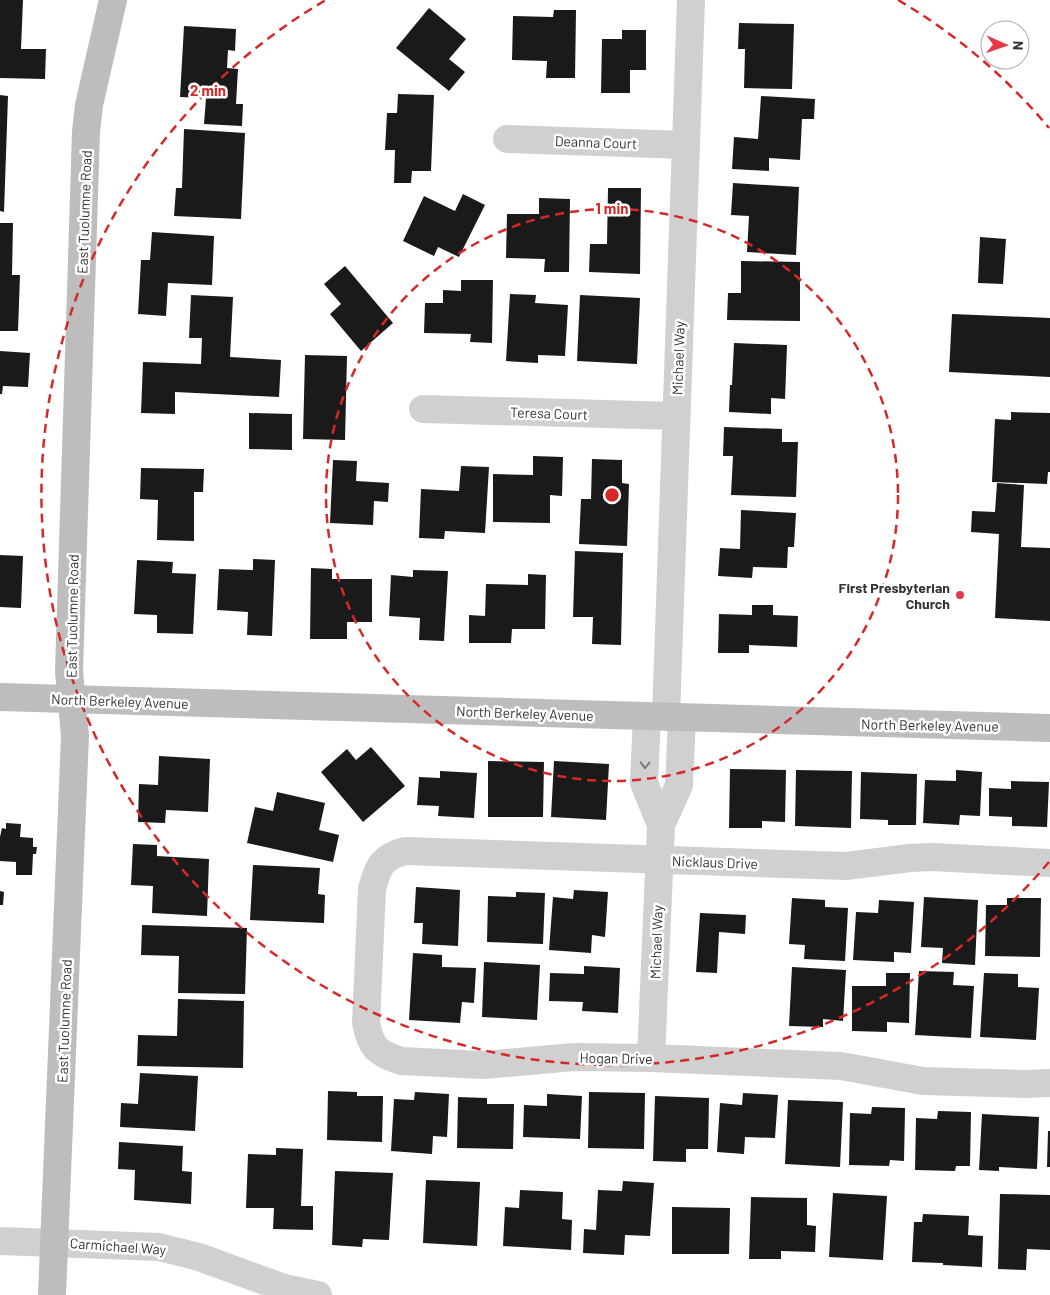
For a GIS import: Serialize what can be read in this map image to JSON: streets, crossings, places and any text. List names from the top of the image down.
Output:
{
  "streets": {
    "street": [
      "Deanna Court",
      "East Tuolumne Road",
      "Michael Way",
      "Teresa Court",
      "North Berkeley Avenue",
      "Nicklaus Drive",
      "Hogan Drive",
      "Carmichael Way"
    ]
  },
  "crossings": [
    ["Deanna Court", "Michael Way"],
    ["East Tuolumne Road", "North Berkeley Avenue"],
    ["East Tuolumne Road", "Carmichael Way"],
    ["Michael Way", "Teresa Court"],
    ["Michael Way", "North Berkeley Avenue"],
    ["Michael Way", "Nicklaus Drive"],
    ["Michael Way", "Hogan Drive"],
    ["Nicklaus Drive", "Hogan Drive"]
  ],
  "places": ["First Presbyterian Church"],
  "north": "right",
  "rings": ["2 min", "1 min"]
}
